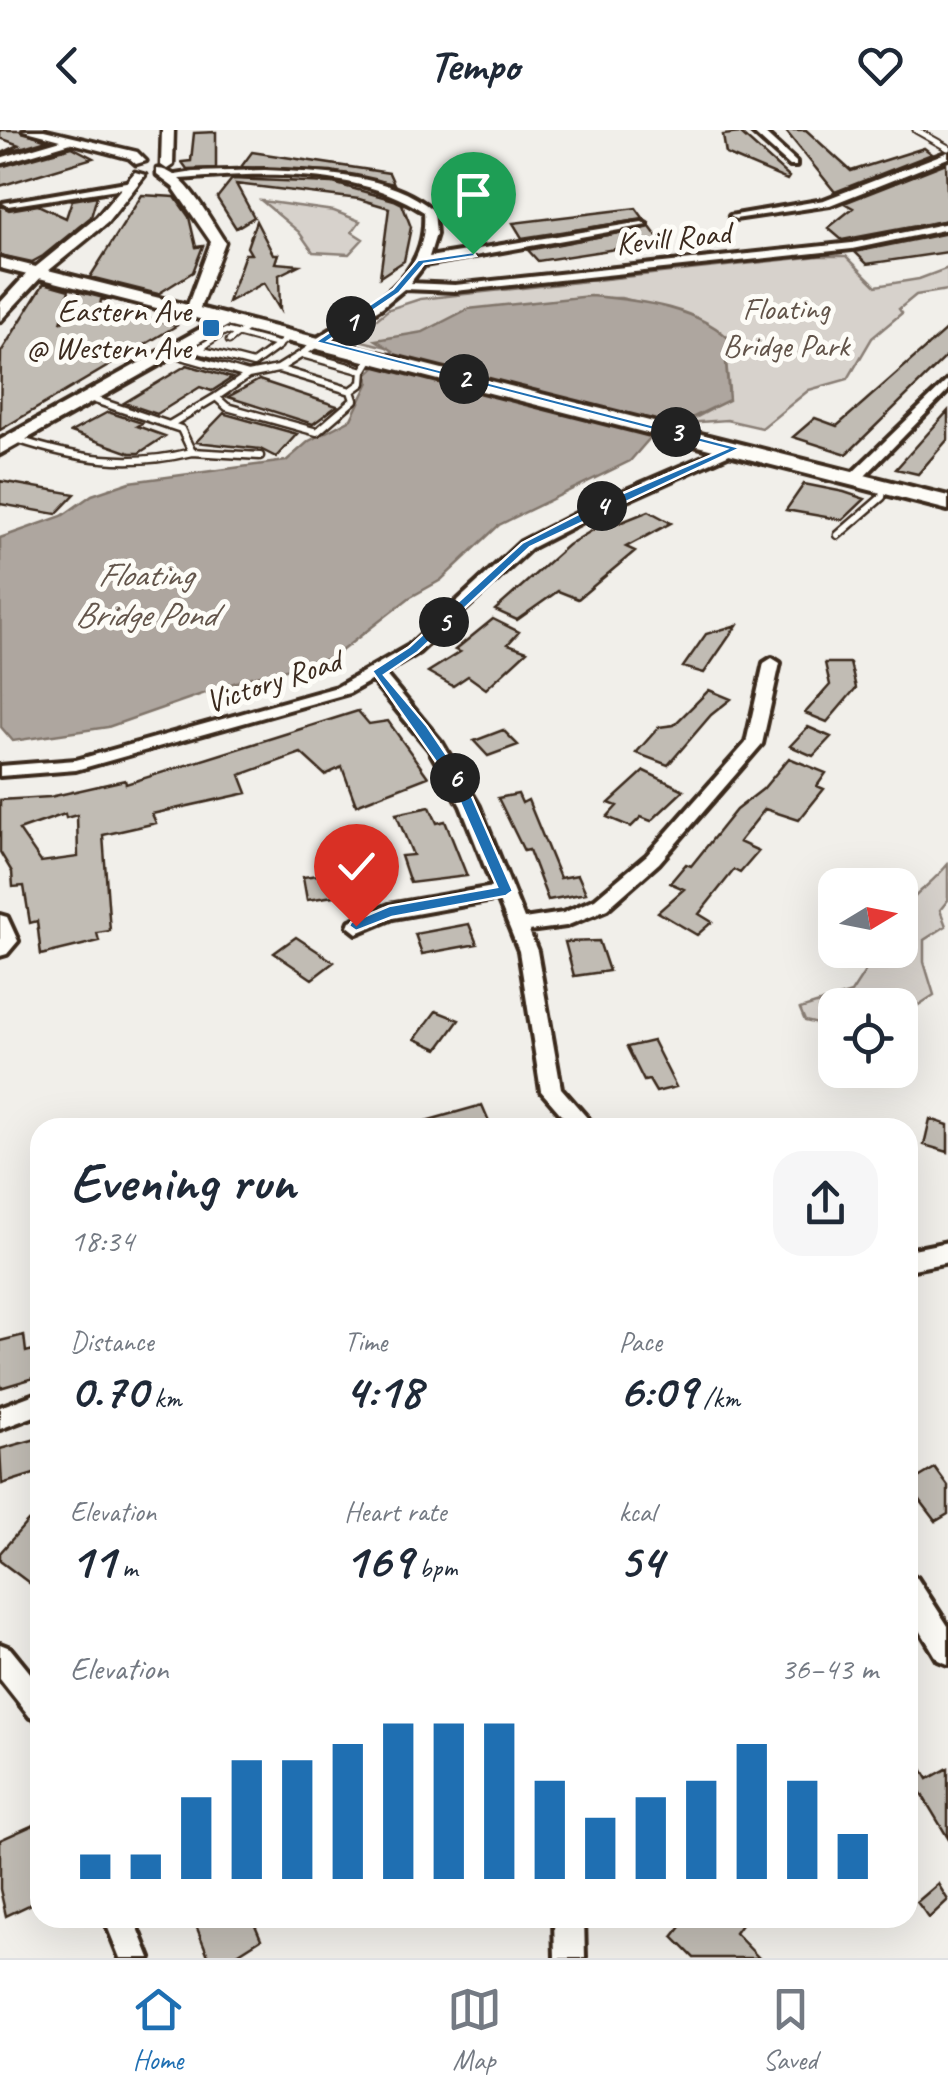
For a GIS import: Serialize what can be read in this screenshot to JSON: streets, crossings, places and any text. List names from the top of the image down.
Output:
{
  "streets": {
    "street": ["Kevill Road", "Victory Road"]
  },
  "water": ["Floating Bridge Pond"],
  "parks": ["Floating Bridge Park"],
  "places": {
    "transit": ["Eastern Ave @ Western Ave"]
  },
  "north": "right",
  "page": {
    "header": "Tempo",
    "pins": [
      "1",
      "2",
      "3",
      "4",
      "5",
      "6"
    ],
    "heading": ["Evening run", "18:34"],
    "stats": [
      ["Distance", "0.70 km"],
      ["Time", "4:18"],
      ["Pace", "6:09 /km"],
      ["Elevation", "11 m"],
      ["Heart rate", "169 bpm"],
      ["kcal", "54"]
    ],
    "chart": ["Elevation", "36–43 m"],
    "tabs": ["Home", "Map", "Saved"]
  }
}
